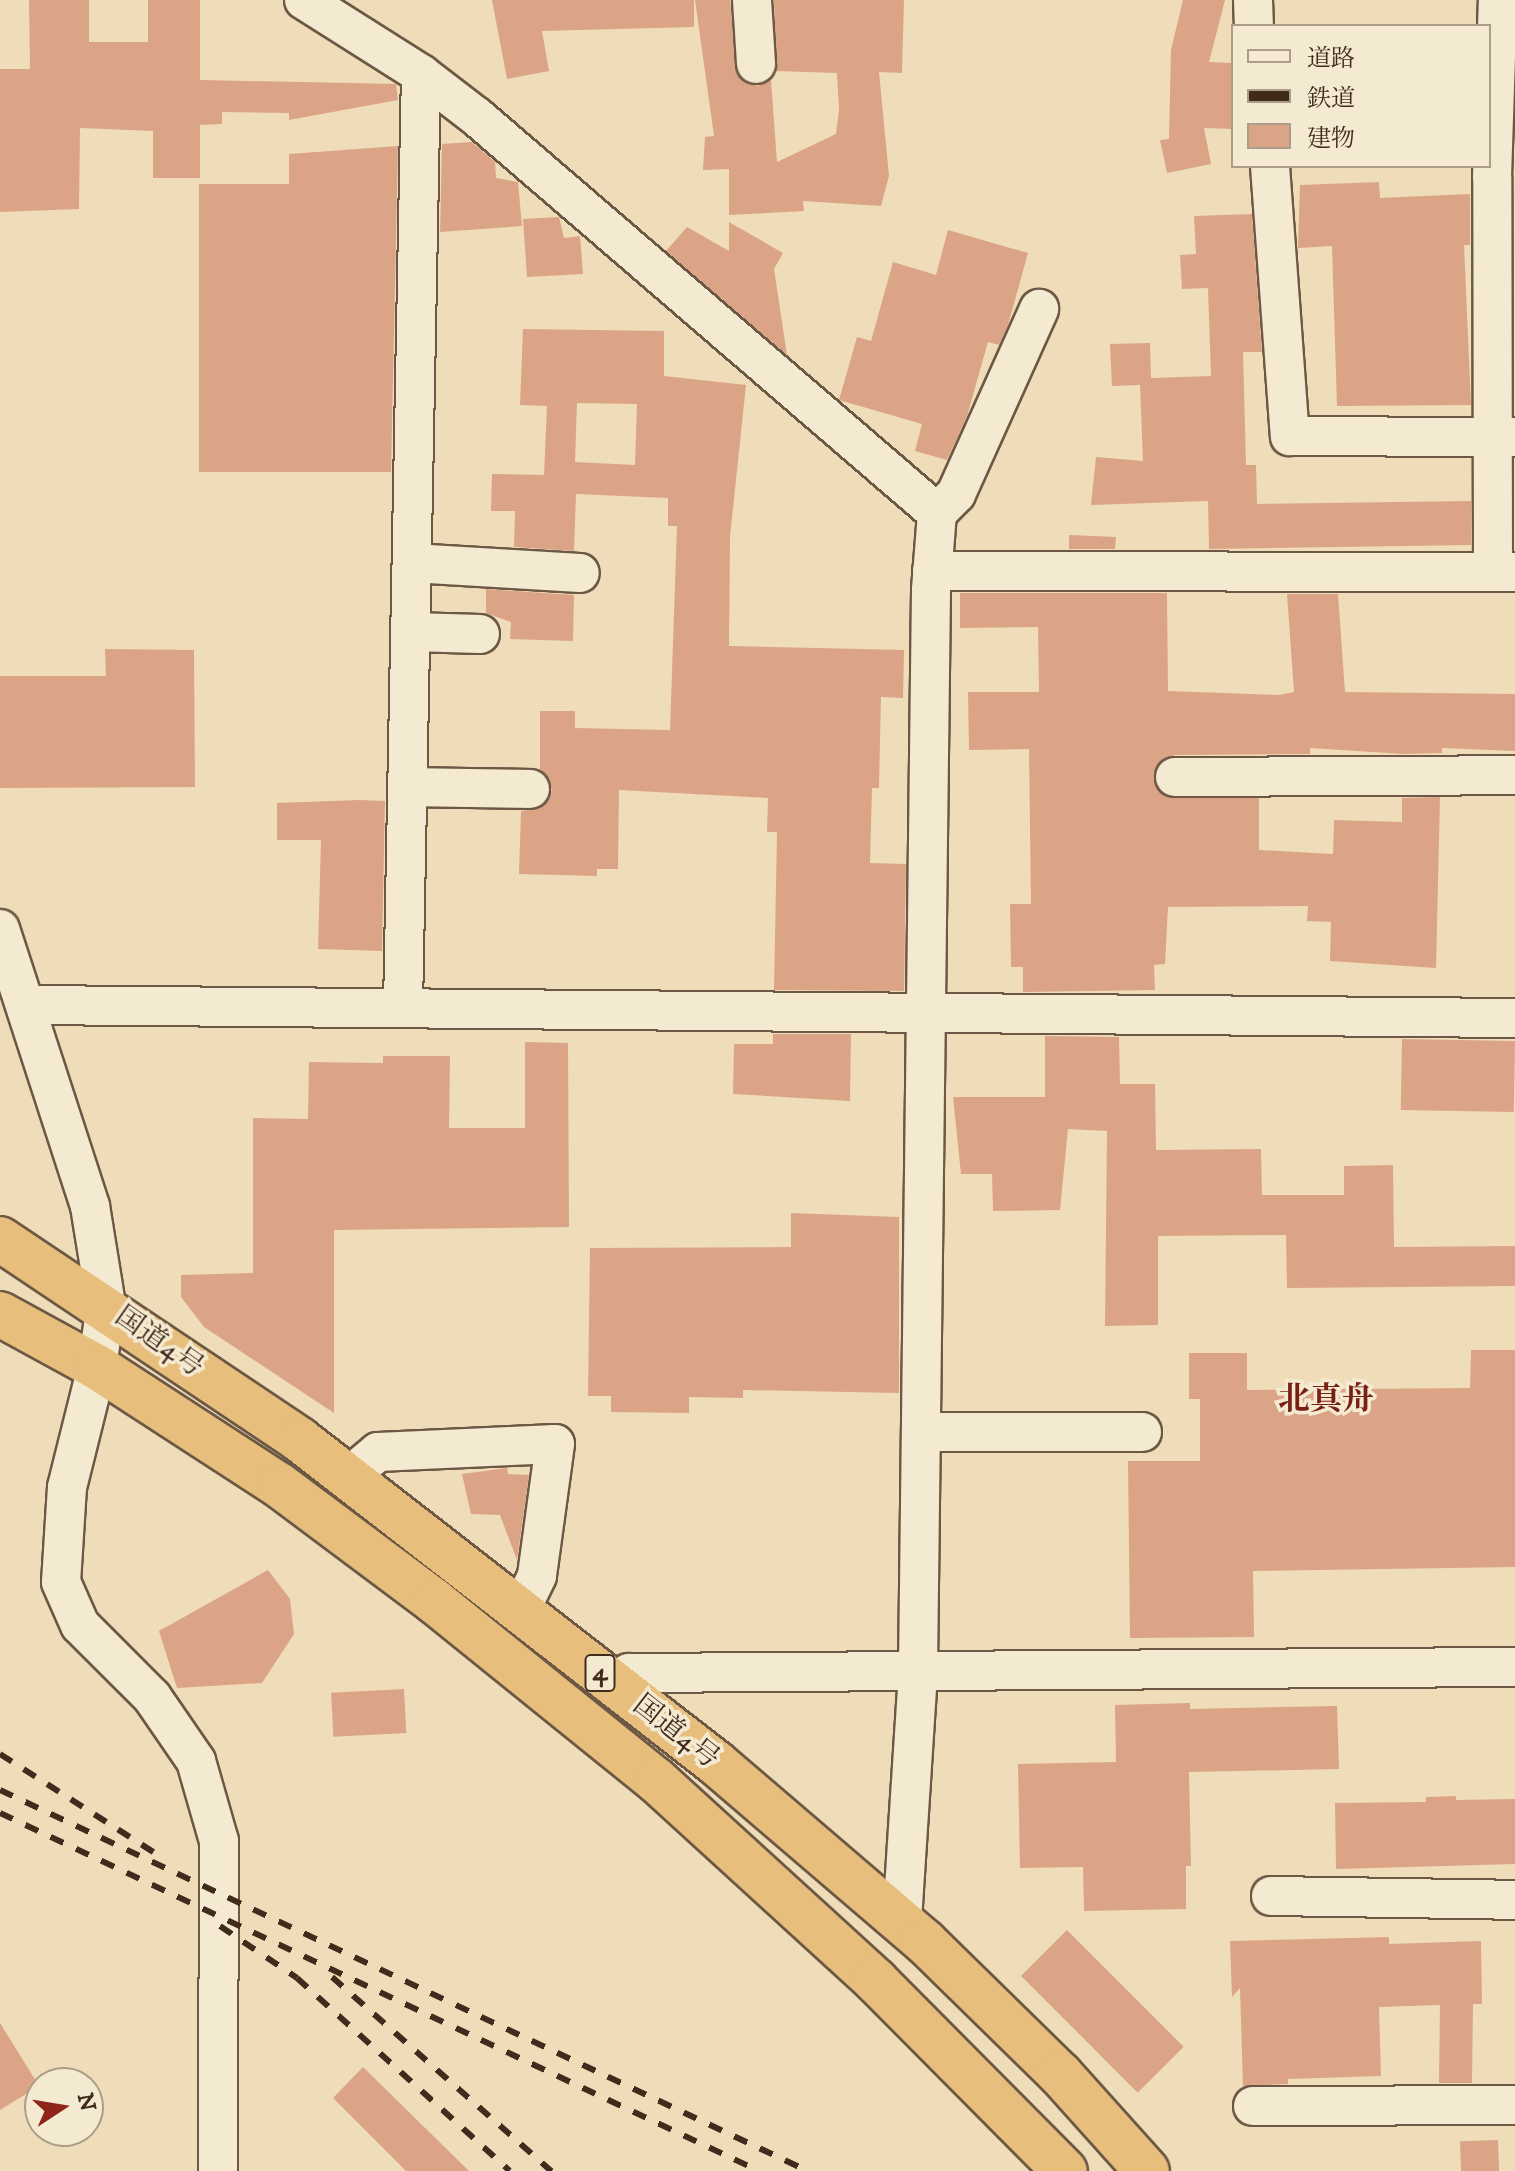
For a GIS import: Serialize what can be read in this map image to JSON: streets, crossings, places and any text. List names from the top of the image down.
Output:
{
  "streets": {
    "highway": ["国道4号", "4"]
  },
  "districts": ["北真舟"],
  "legend": ["道路", "鉄道", "建物"],
  "north": "right"
}
